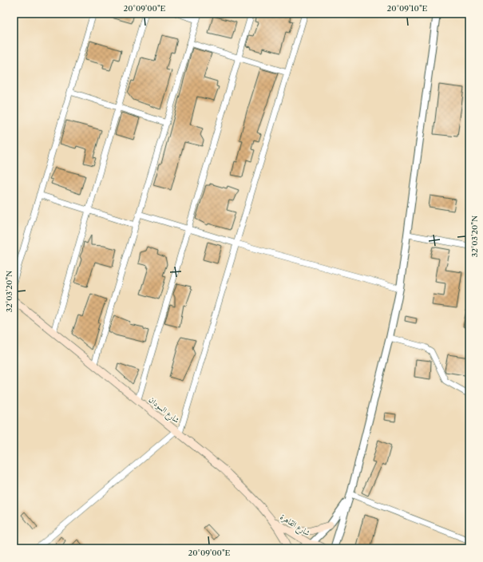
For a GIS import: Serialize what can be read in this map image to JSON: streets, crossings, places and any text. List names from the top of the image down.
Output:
{
  "streets": {
    "main road": ["شارع السودان", "شارع القاهرة"]
  },
  "crossings": [
    ["شارع السودان", "شارع القاهرة"]
  ],
  "coordinates": ["20°09'00\"E", "20°09'10\"E", "32°03'20\"N"]
}
